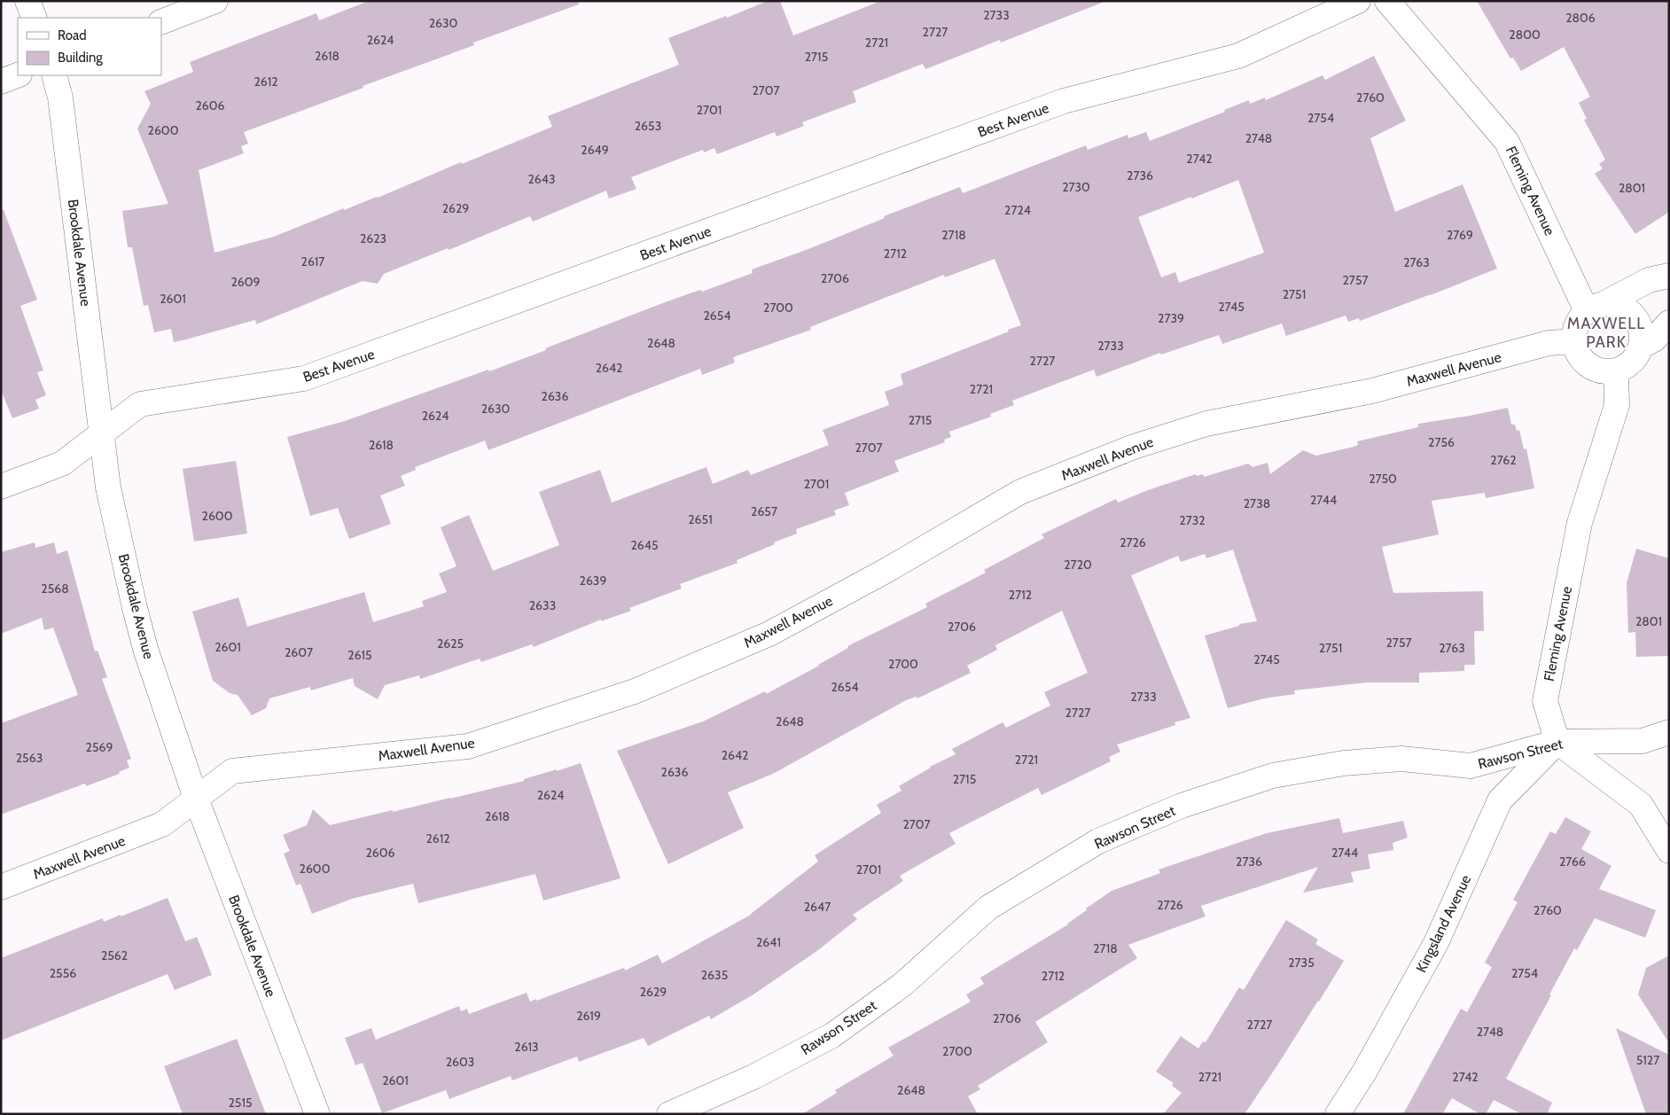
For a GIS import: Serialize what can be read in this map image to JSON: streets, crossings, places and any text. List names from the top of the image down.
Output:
{
  "streets": {
    "street": [
      "Best Avenue",
      "Fleming Avenue",
      "Brookdale Avenue",
      "Maxwell Avenue",
      "Rawson Street",
      "Kingsland Avenue"
    ]
  },
  "crossings": [
    ["Best Avenue", "Brookdale Avenue"],
    ["Fleming Avenue", "Maxwell Avenue"],
    ["Fleming Avenue", "Rawson Street"],
    ["Fleming Avenue", "Kingsland Avenue"],
    ["Brookdale Avenue", "Maxwell Avenue"],
    ["Rawson Street", "Kingsland Avenue"]
  ],
  "districts": ["MAXWELL PARK"],
  "house_numbers": [
    "2733",
    "2806",
    "2630",
    "2727",
    "2800",
    "2624",
    "2721",
    "2618",
    "2715",
    "2612",
    "2707",
    "2760",
    "2606",
    "2701",
    "2754",
    "2653",
    "2600",
    "2748",
    "2649",
    "2742",
    "2736",
    "2643",
    "2730",
    "2801",
    "2629",
    "2724",
    "2718",
    "2769",
    "2623",
    "2712",
    "2617",
    "2763",
    "2706",
    "2757",
    "2609",
    "2751",
    "2601",
    "2745",
    "2700",
    "2654",
    "2739",
    "2648",
    "2733",
    "2727",
    "2642",
    "2721",
    "2636",
    "2630",
    "2624",
    "2715",
    "2756",
    "2618",
    "2707",
    "2762",
    "2750",
    "2701",
    "2744",
    "2738",
    "2657",
    "2600",
    "2651",
    "2732",
    "2726",
    "2645",
    "2720",
    "2639",
    "2568",
    "2712",
    "2633",
    "2801",
    "2706",
    "2757",
    "2625",
    "2601",
    "2751",
    "2763",
    "2607",
    "2615",
    "2745",
    "2700",
    "2654",
    "2733",
    "2727",
    "2648",
    "2569",
    "2642",
    "2563",
    "2721",
    "2636",
    "2715",
    "2624",
    "2618",
    "2707",
    "2612",
    "2606",
    "2744",
    "2736",
    "2766",
    "2600",
    "2701",
    "2726",
    "2647",
    "2760",
    "2641",
    "2718",
    "2562",
    "2735",
    "2556",
    "2754",
    "2635",
    "2712",
    "2629",
    "2619",
    "2706",
    "2727",
    "2748",
    "2613",
    "2700",
    "5127",
    "2603",
    "2721",
    "2742",
    "2601",
    "2648",
    "2515"
  ],
  "legend": ["Road", "Building"]
}
